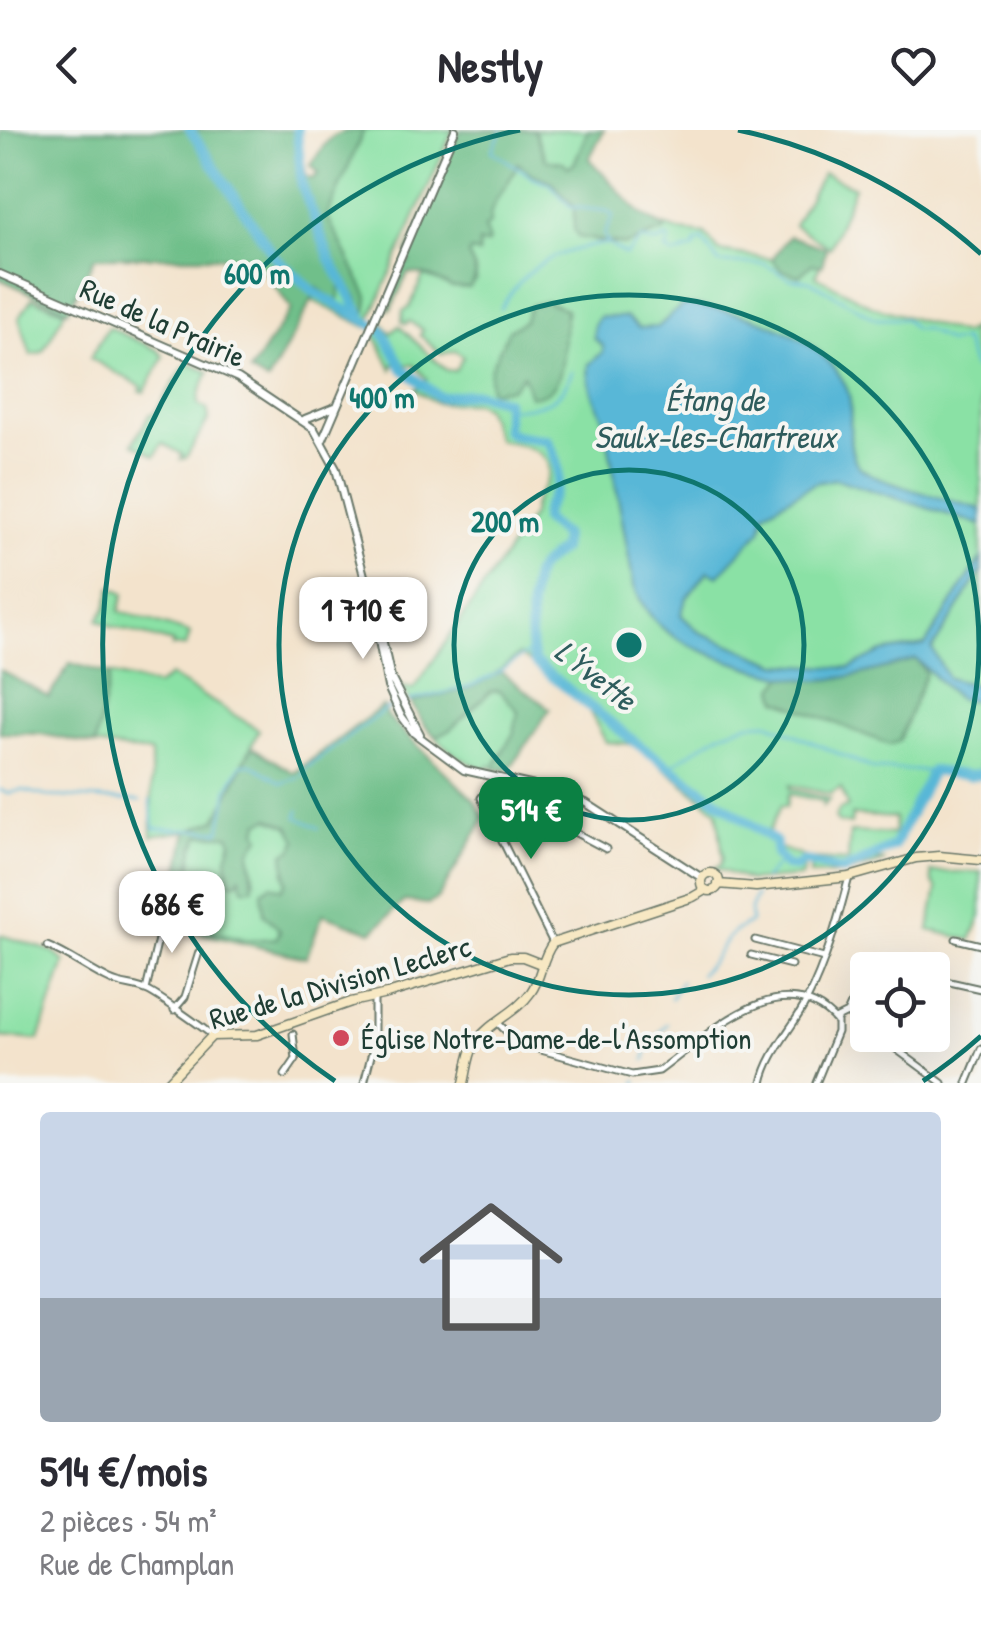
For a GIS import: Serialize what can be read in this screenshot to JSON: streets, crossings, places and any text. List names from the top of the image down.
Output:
{
  "streets": {
    "main road": ["Rue de la Division Leclerc"],
    "street": ["Rue de la Prairie"]
  },
  "water": ["Étang de Saulx-les-Chartreux", "L'Yvette"],
  "places": ["Église Notre-Dame-de-l'Assomption"],
  "page": {
    "header": "Nestly",
    "price": ["1 710 €", "514 €", "686 €"],
    "list": [
      {
        "name": "514 €/mois",
        "note": "2 pièces · 54 m² · Rue de Champlan"
      }
    ]
  },
  "rings": ["600 m", "400 m", "200 m"]
}
